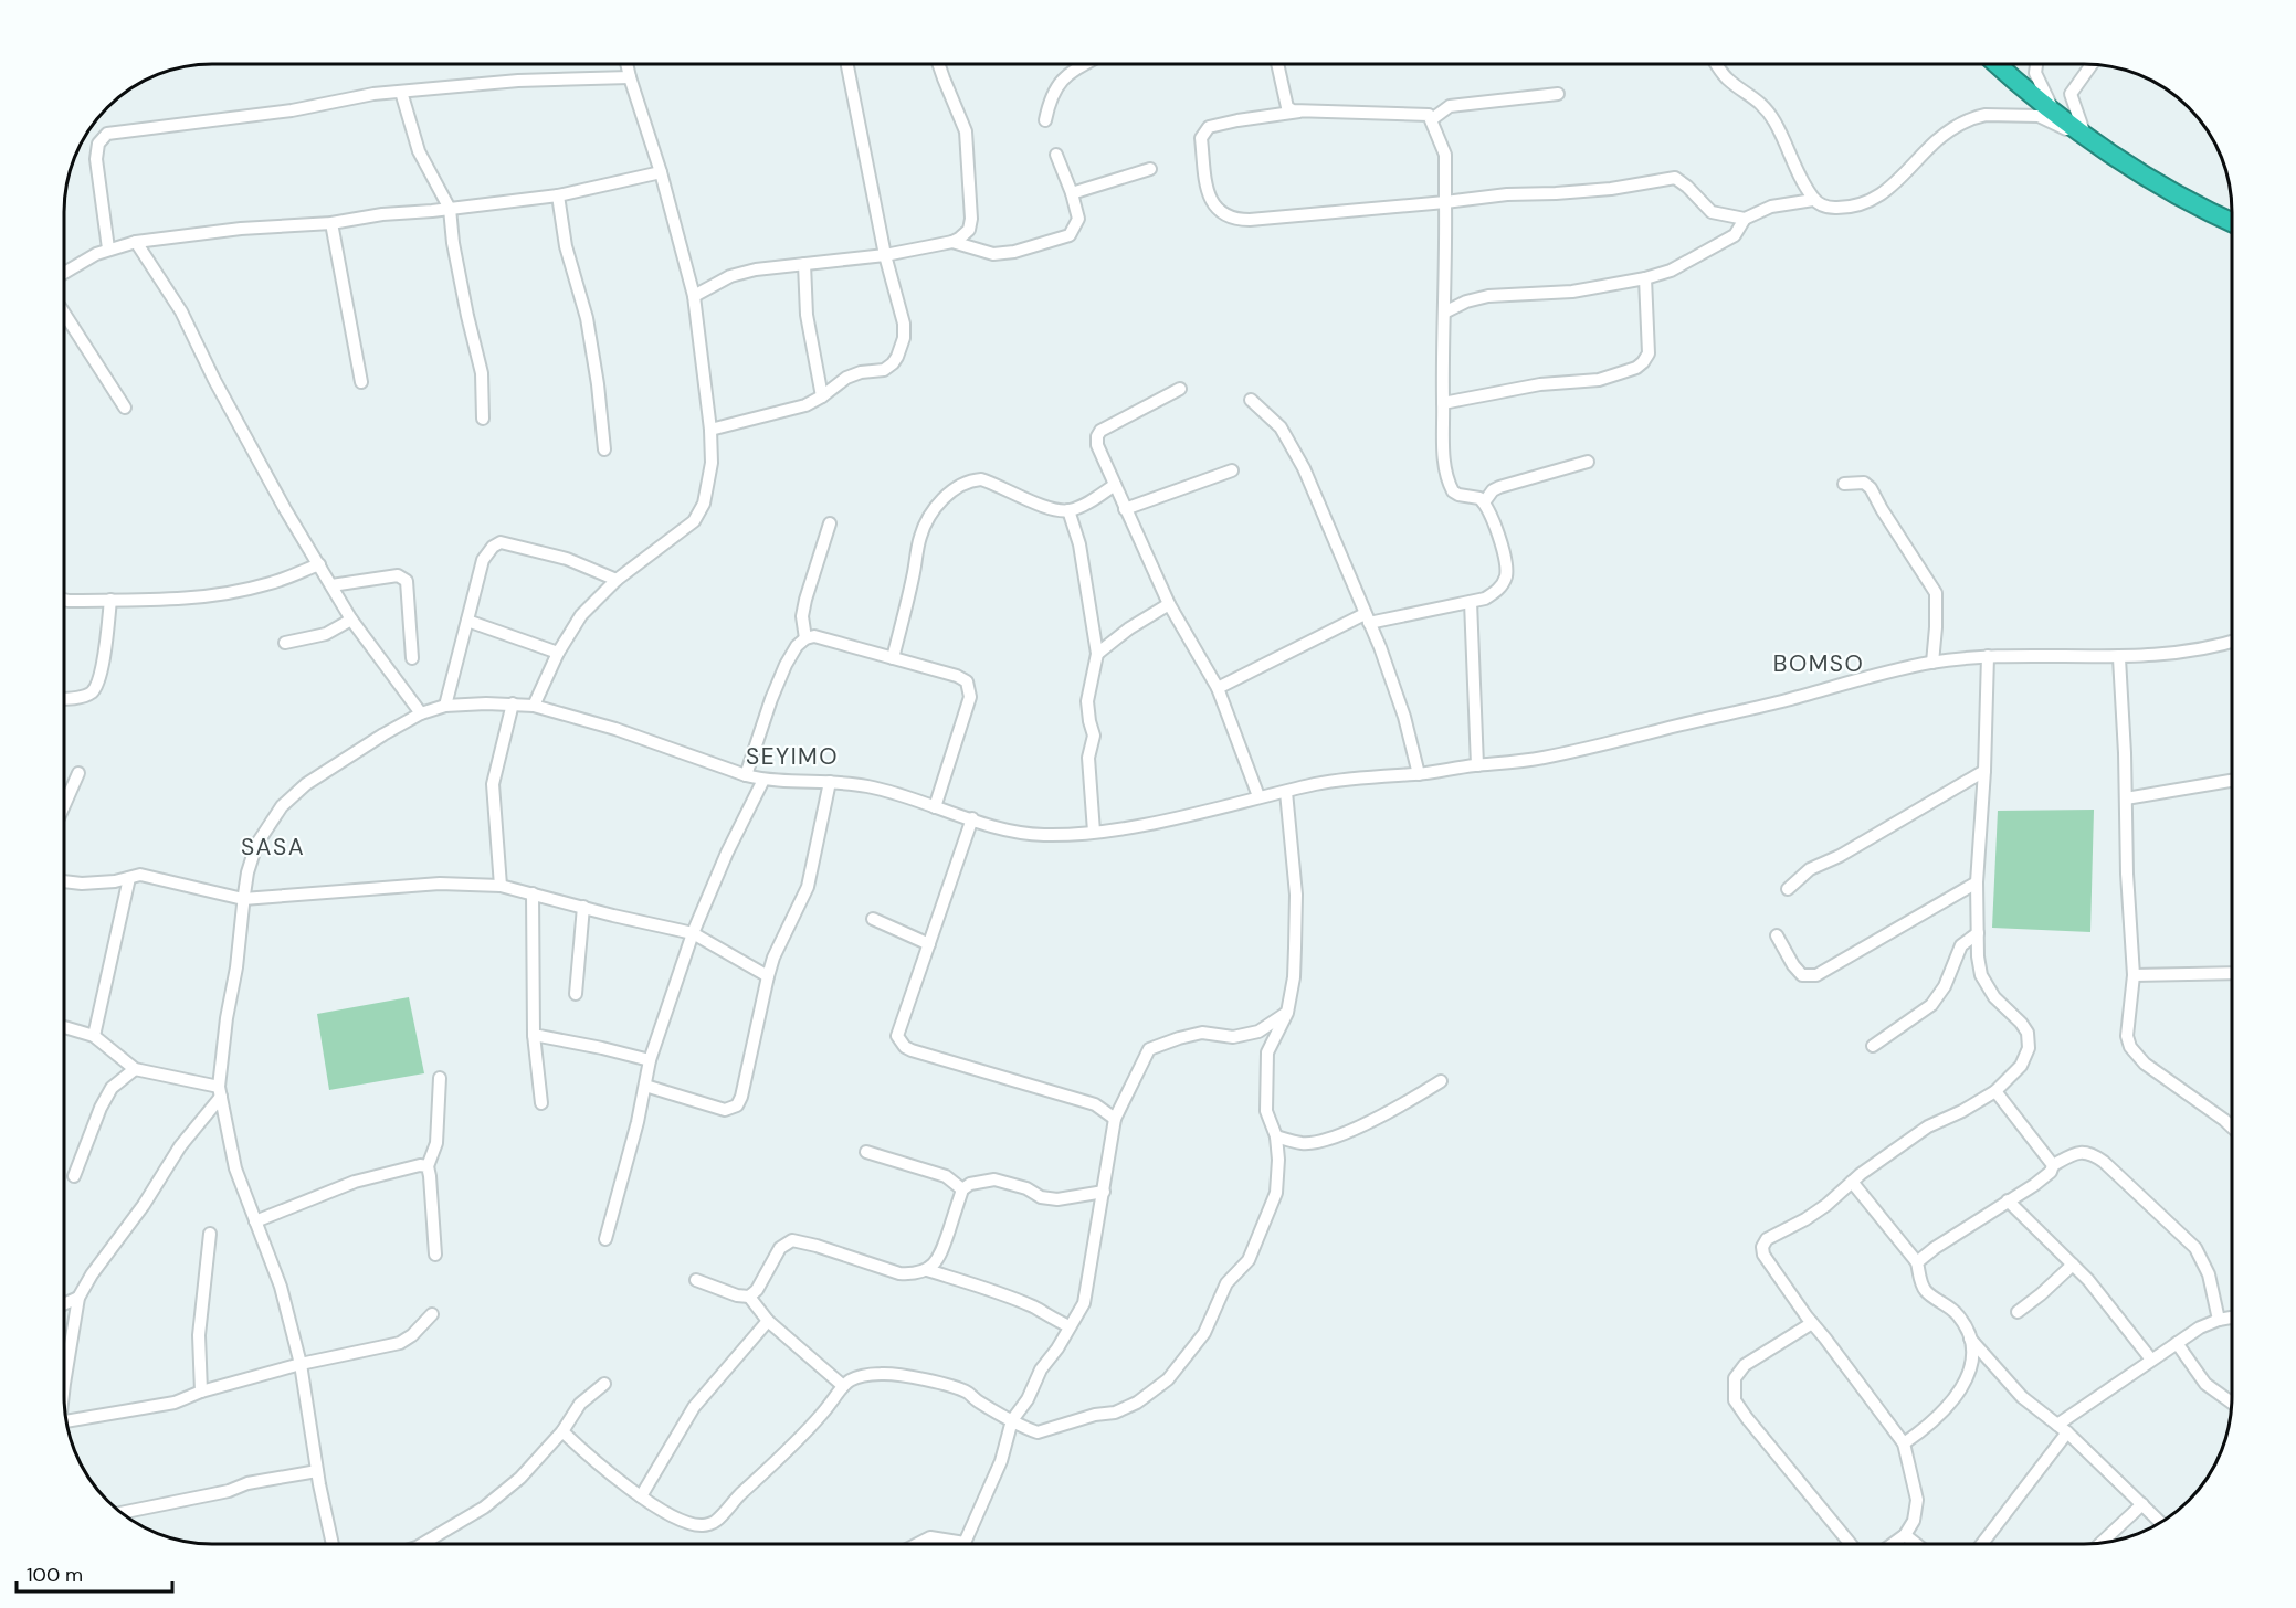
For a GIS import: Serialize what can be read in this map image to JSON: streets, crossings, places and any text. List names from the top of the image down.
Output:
{
  "districts": ["BOMSO", "SEYIMO", "SASA"],
  "scale_bar": "100 m"
}
